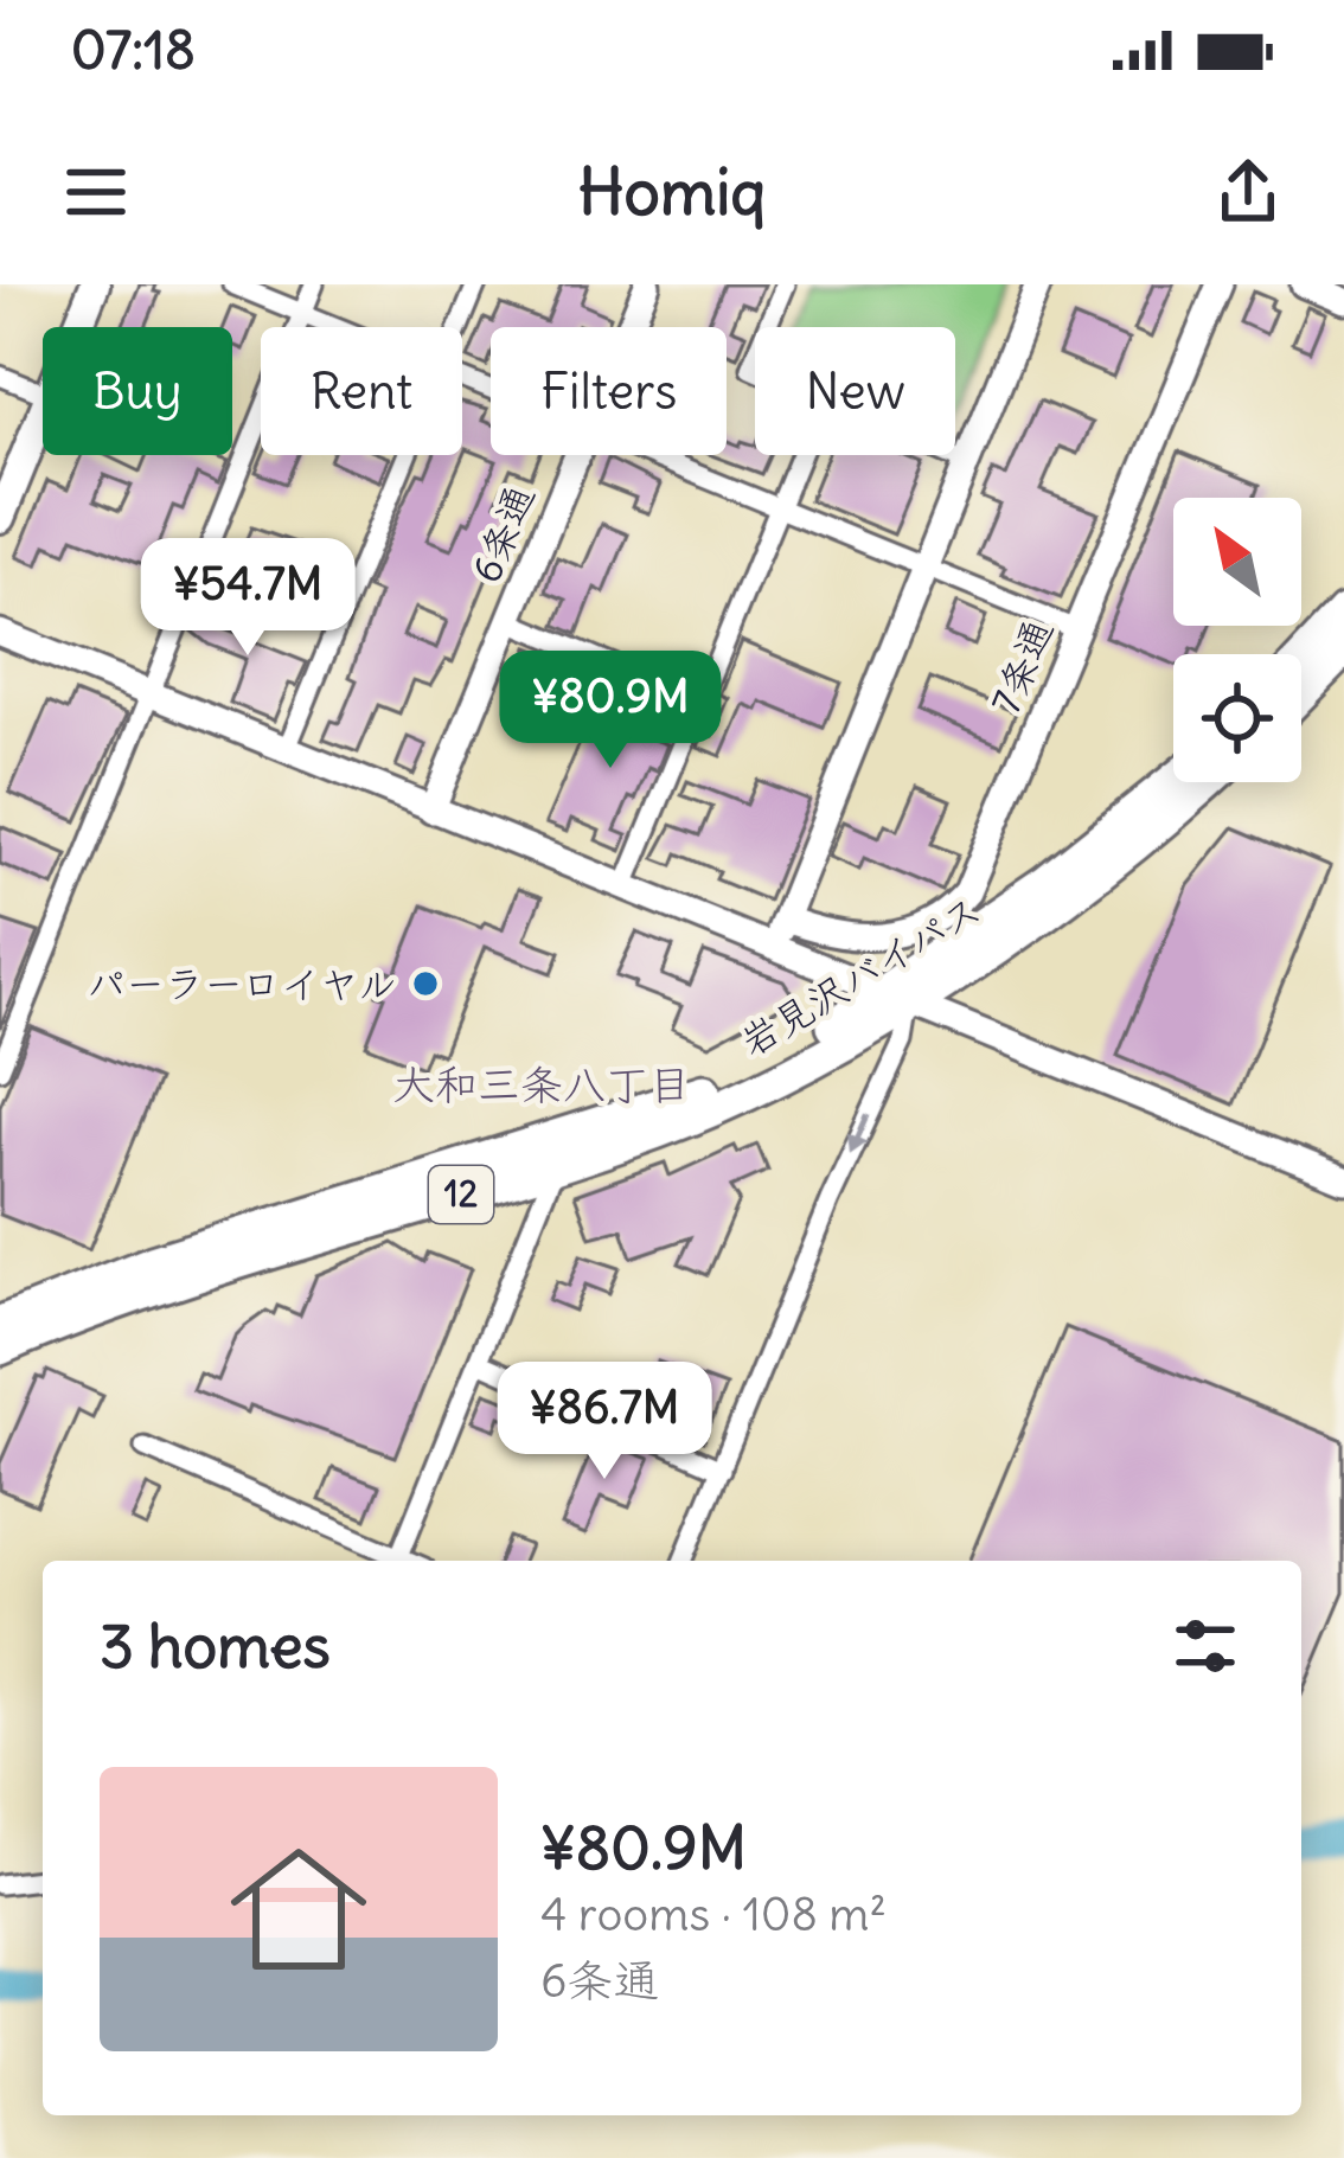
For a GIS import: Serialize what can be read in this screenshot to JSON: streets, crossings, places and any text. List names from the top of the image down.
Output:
{
  "streets": {
    "highway": ["岩見沢バイパス", "12"],
    "street": ["6条通", "7条通"]
  },
  "districts": ["大和三条八丁目"],
  "places": ["パーラーロイヤル"],
  "north": "top left",
  "page": {
    "status": "07:18",
    "header": "Homiq",
    "chip": [
      "Buy",
      "Rent",
      "Filters",
      "New"
    ],
    "price": ["¥54.7M", "¥80.9M", "¥86.7M"],
    "heading": "3 homes",
    "list": [
      {
        "name": "¥80.9M",
        "note": "4 rooms · 108 m² · 6条通"
      }
    ]
  }
}
